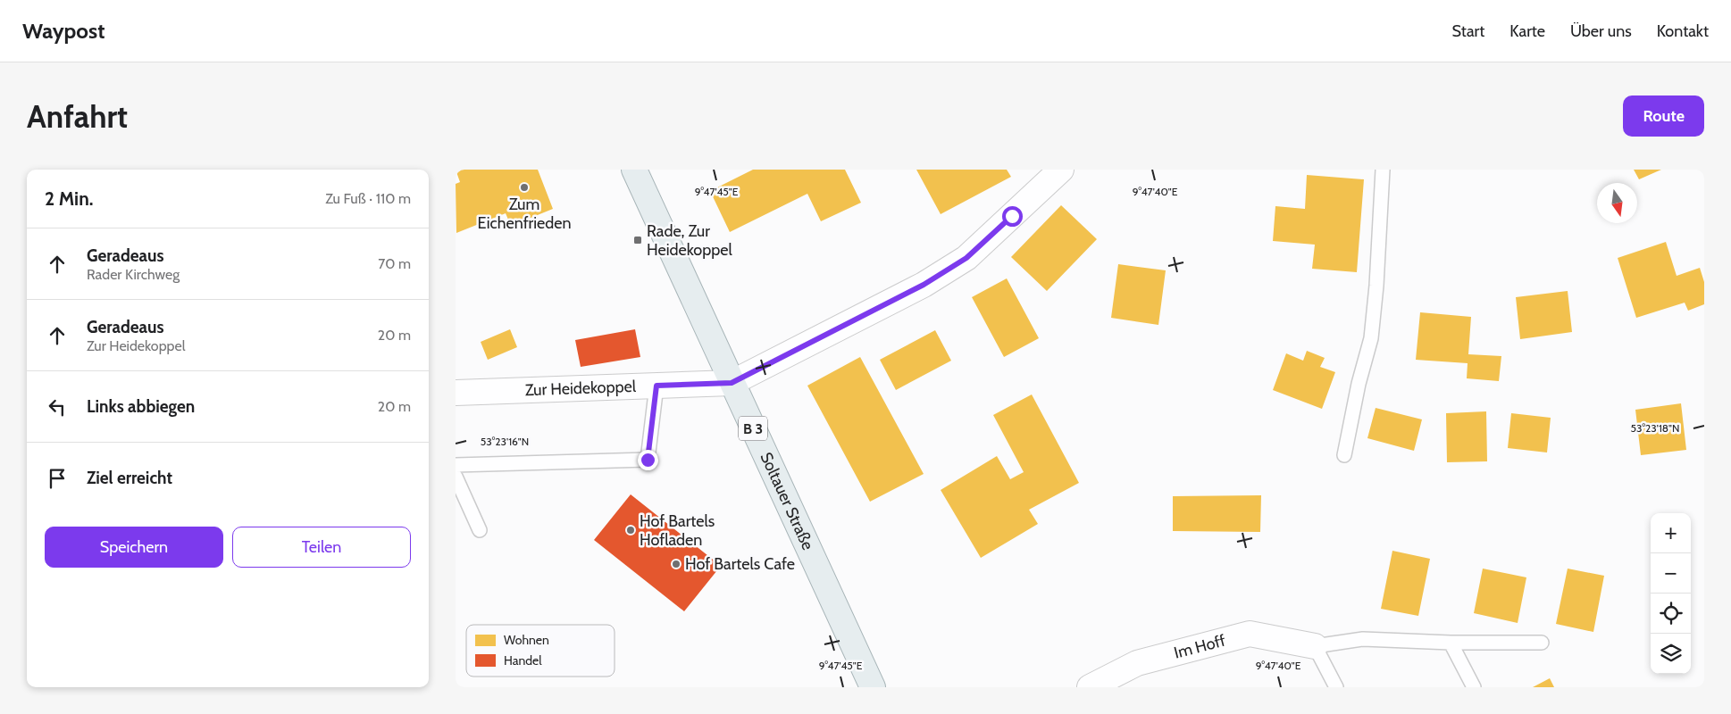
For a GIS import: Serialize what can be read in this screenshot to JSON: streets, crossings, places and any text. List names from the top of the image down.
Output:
{
  "streets": {
    "main road": ["B 3", "Soltauer Straße"],
    "street": ["Zur Heidekoppel", "Im Hoff"]
  },
  "crossings": [
    ["Zur Heidekoppel", "Soltauer Straße"]
  ],
  "places": {
    "other": ["Zum Eichenfrieden", "Hof Bartels Hofladen", "Hof Bartels Cafe"],
    "transit": ["Rade, Zur Heidekoppel"]
  },
  "legend": ["Wohnen", "Handel"],
  "north": "bottom",
  "page": {
    "header": "Waypost",
    "nav": [
      "Start",
      "Karte",
      "Über uns",
      "Kontakt"
    ],
    "buttons": [
      "Route",
      ["Speichern", "Teilen"]
    ],
    "title": "Anfahrt",
    "heading": ["2 Min.", "Zu Fuß · 110 m"],
    "list": [
      ["Geradeaus", "Rader Kirchweg", "70 m"],
      ["Geradeaus", "Zur Heidekoppel", "20 m"],
      ["Links abbiegen", "20 m"],
      "Ziel erreicht"
    ],
    "map_buttons": ["+", "−"]
  },
  "coordinates": [
    "9°47'45\"E",
    "9°47'40\"E",
    "53°23'18\"N",
    "53°23'16\"N"
  ]
}
